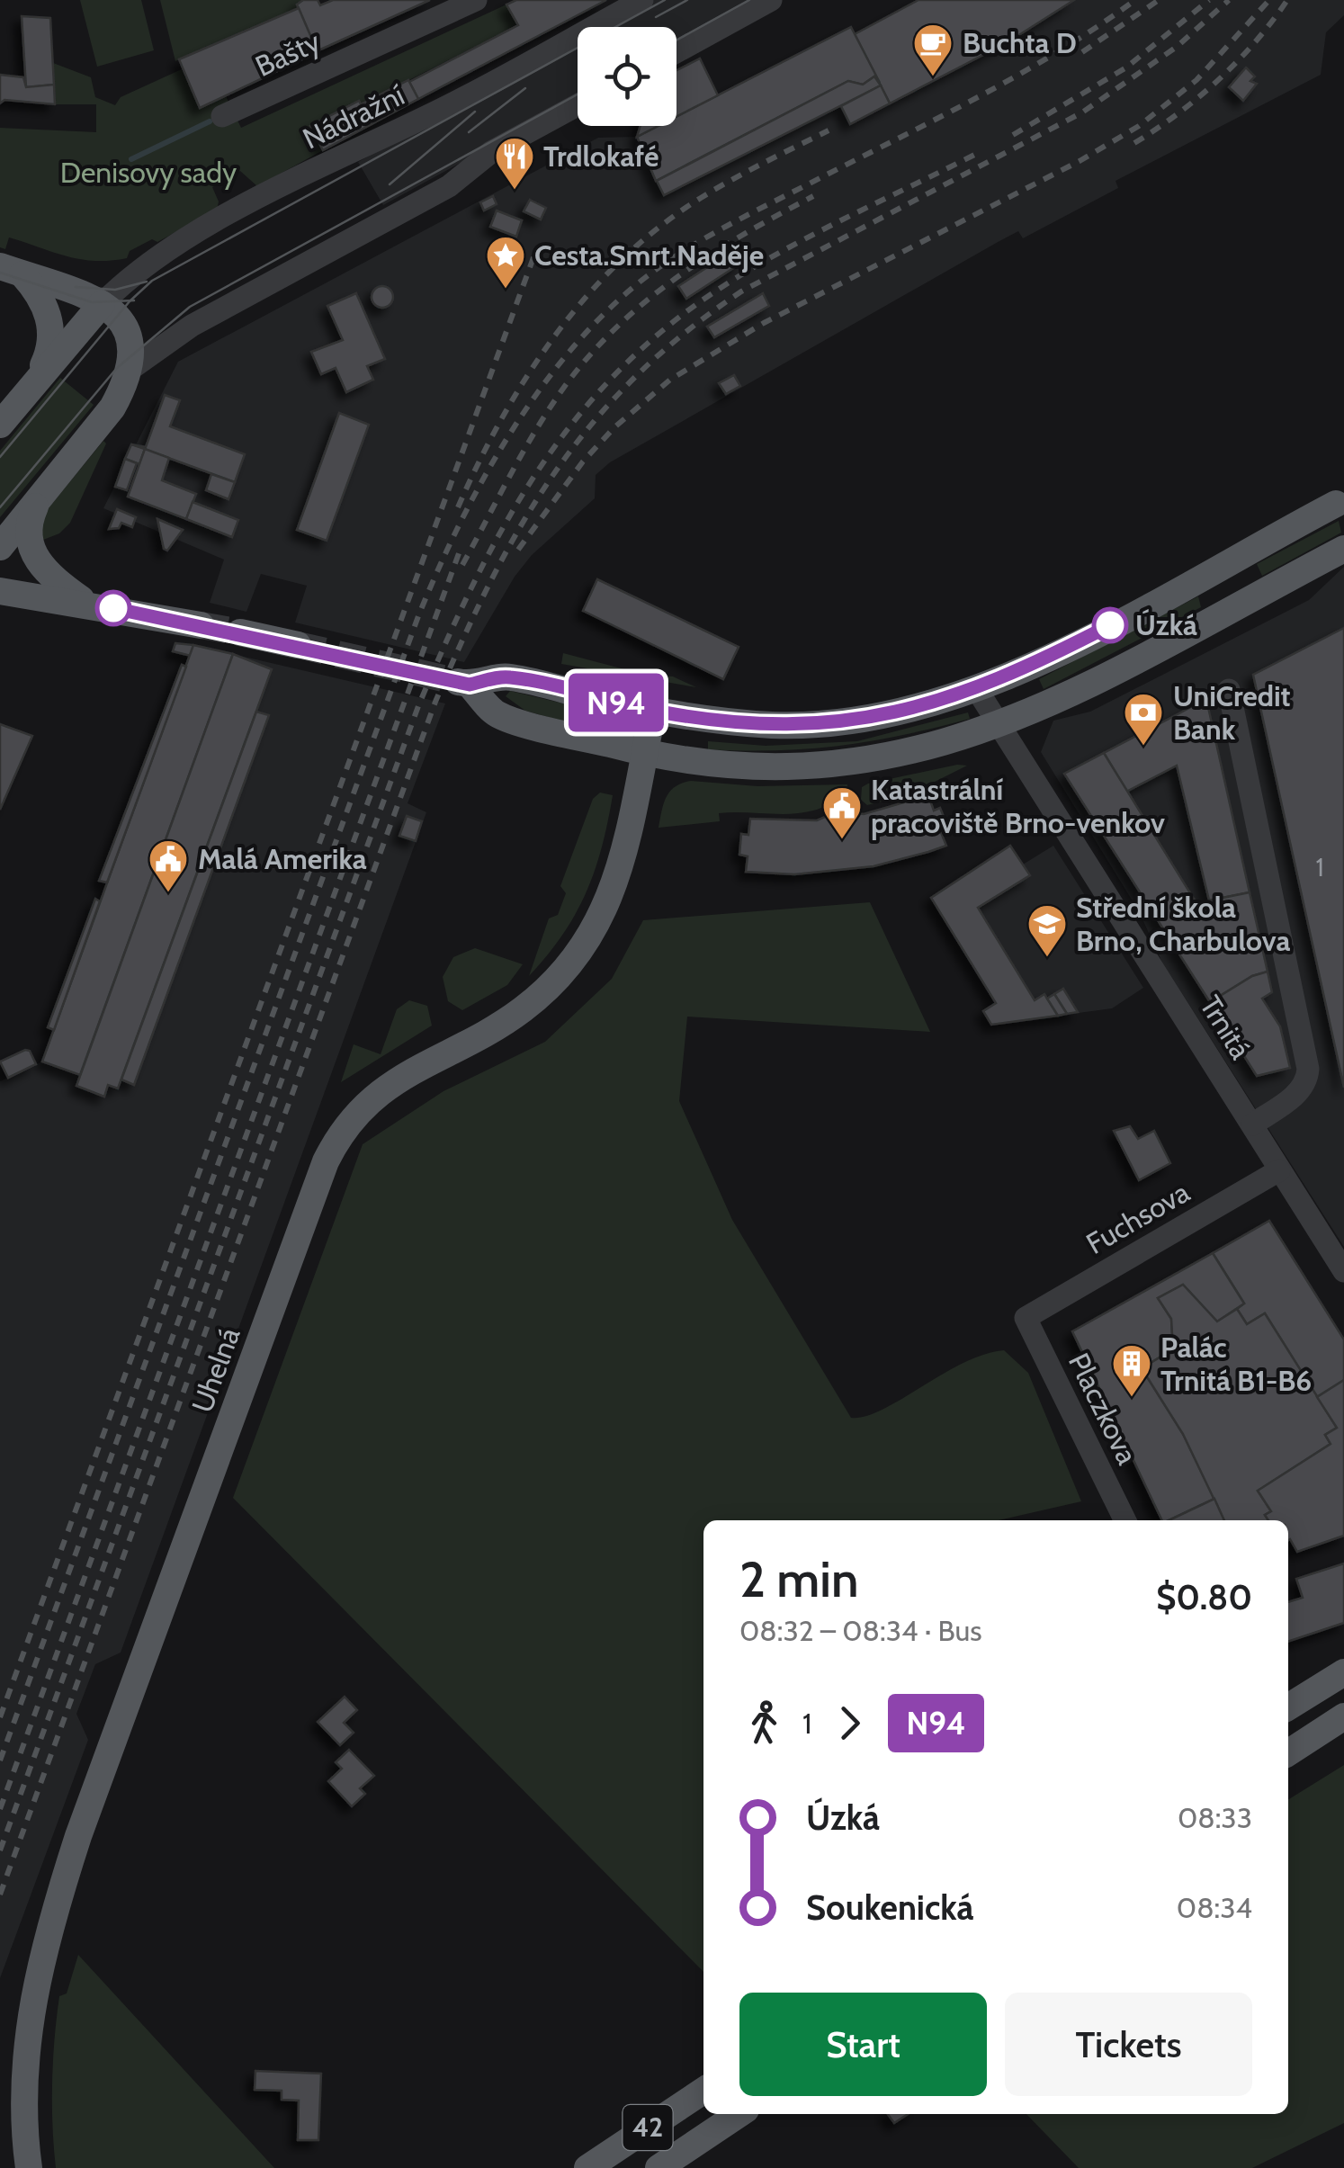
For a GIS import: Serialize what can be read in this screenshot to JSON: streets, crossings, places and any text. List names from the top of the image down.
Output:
{
  "streets": {
    "main road": ["Nádražní", "Uhelná", "42"],
    "street": [
      "Bašty",
      "Trnitá",
      "Fuchsova",
      "Placzkova"
    ]
  },
  "crossings": [
    ["Trnitá", "Fuchsova"],
    ["Fuchsova", "Placzkova"]
  ],
  "parks": ["Denisovy sady"],
  "places": {
    "cafe": ["Buchta D"],
    "restaurant": ["Trdlokafé"],
    "place": ["Cesta.Smrt.Naděje"],
    "other": ["Úzká"],
    "bank": ["UniCredit Bank"],
    "public building": ["Katastrální pracoviště Brno-venkov", "Malá Amerika"],
    "school or university": ["Střední škola Brno, Charbulova"],
    "building": ["Palác Trnitá B1-B6"]
  },
  "lines": ["bus line N94"],
  "house_numbers": ["1"],
  "page": {
    "on_map": "N94",
    "heading": ["2 min", "08:32 – 08:34 · Bus", "$0.80"],
    "legs": ["1", "N94"],
    "list": [
      {
        "name": "Úzká",
        "value": "08:33"
      },
      {
        "name": "Soukenická",
        "value": "08:34"
      }
    ],
    "buttons": ["Start", "Tickets"]
  }
}
